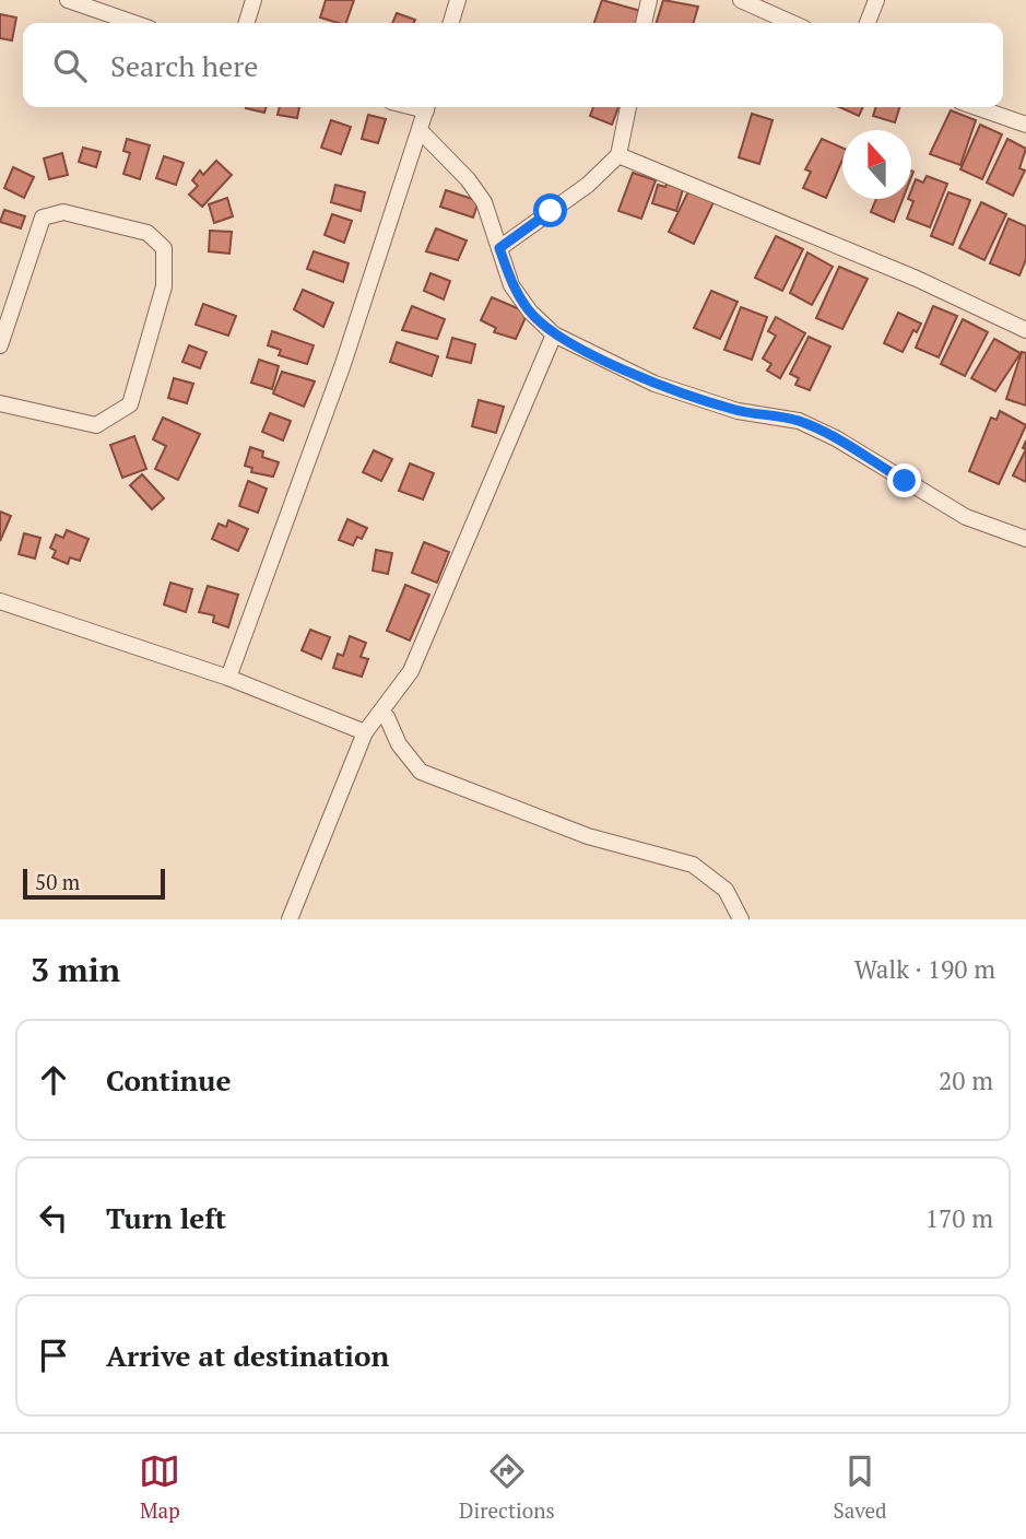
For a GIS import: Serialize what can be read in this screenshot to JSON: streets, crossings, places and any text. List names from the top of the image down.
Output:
{
  "scale_bar": "50 m",
  "north": "top",
  "page": {
    "search": "Search here",
    "scale": "50 m",
    "heading": ["3 min", "Walk · 190 m"],
    "list": [
      ["Continue", "20 m"],
      ["Turn left", "170 m"],
      "Arrive at destination"
    ],
    "nav": ["Map", "Directions", "Saved"]
  }
}
